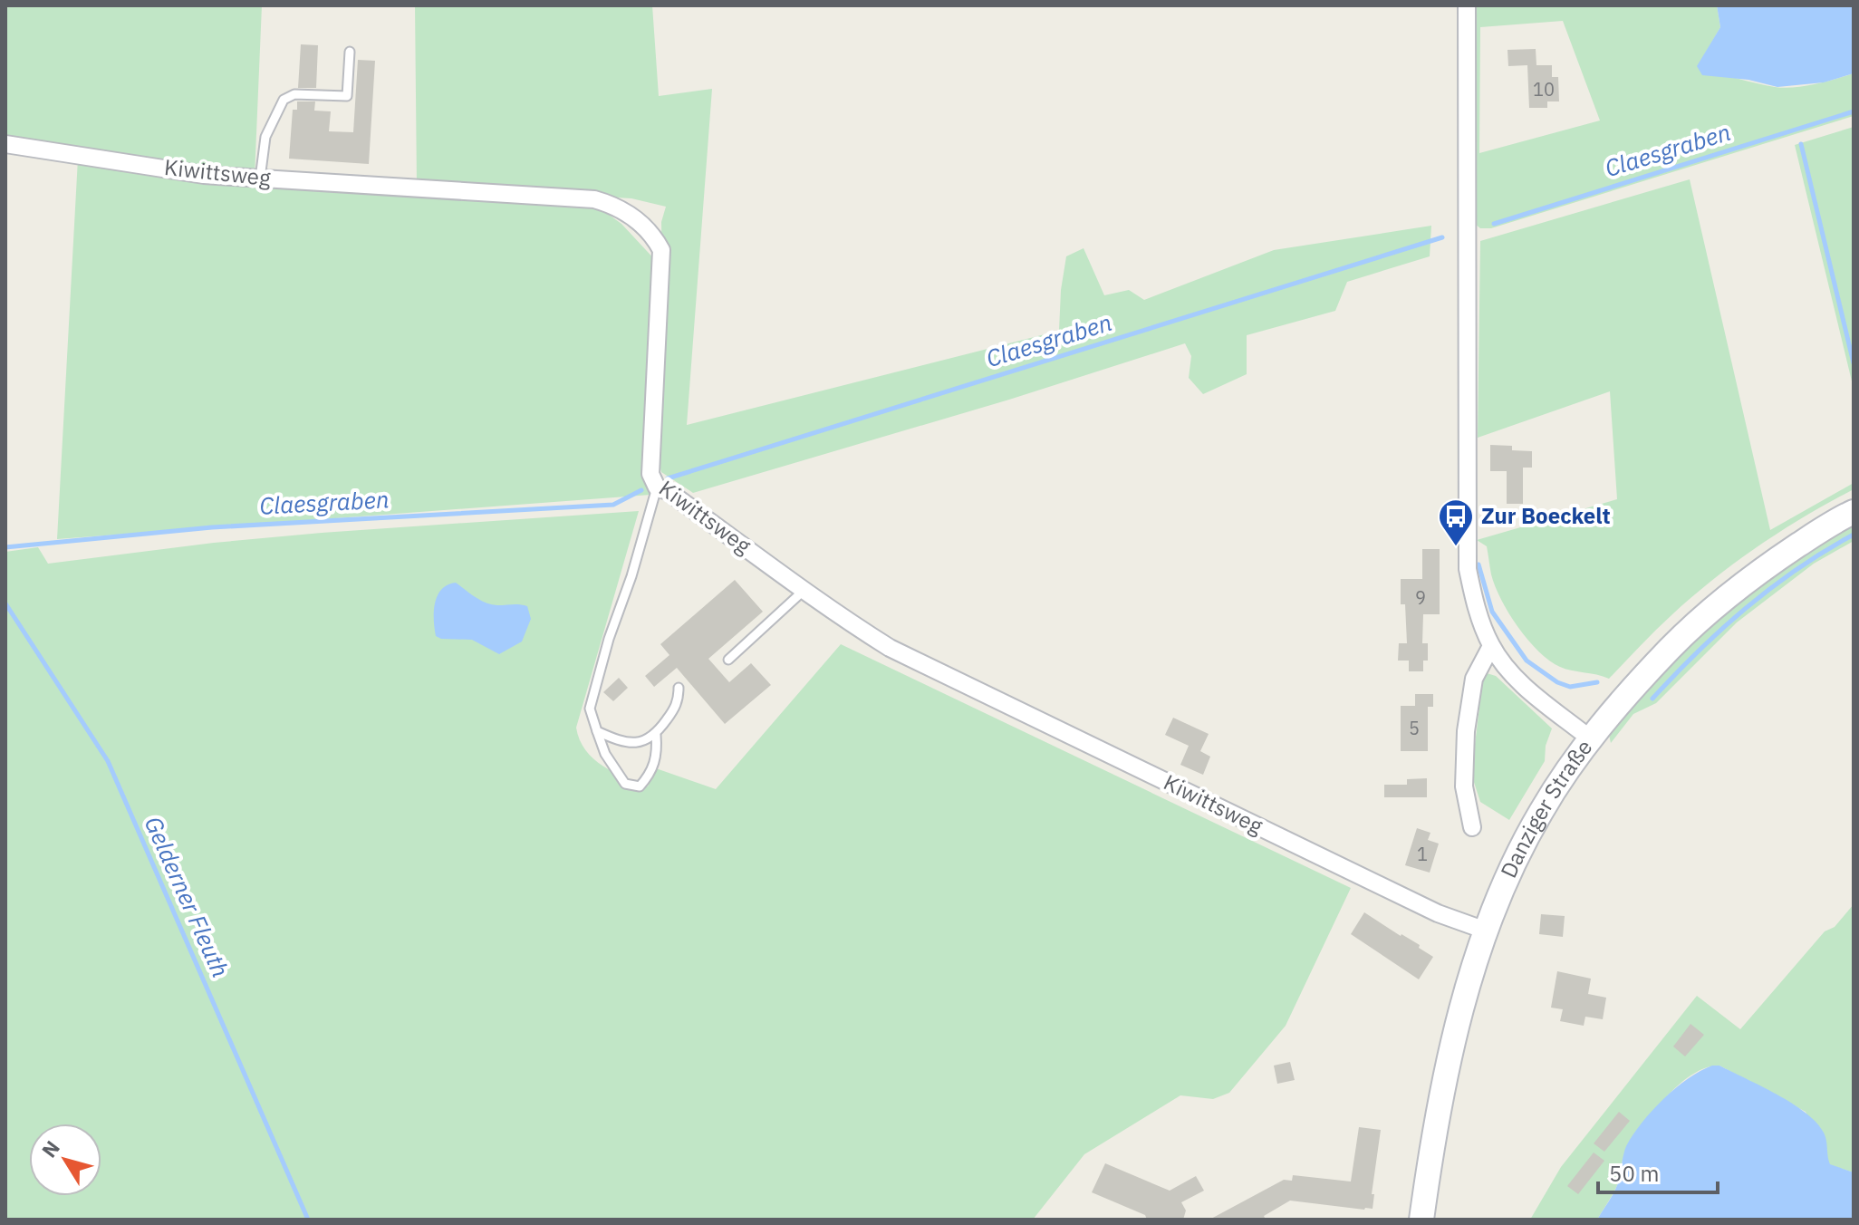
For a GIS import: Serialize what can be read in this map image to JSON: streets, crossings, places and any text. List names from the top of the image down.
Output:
{
  "streets": {
    "street": ["Kiwittsweg", "Danziger Straße"]
  },
  "crossings": [
    ["Kiwittsweg", "Danziger Straße"]
  ],
  "water": ["Claesgraben", "Gelderner Fleuth"],
  "places": {
    "bus stop": ["Zur Boeckelt"]
  },
  "house_numbers": [
    "10",
    "9",
    "5",
    "1"
  ],
  "scale_bar": "50 m",
  "north": "top left"
}
